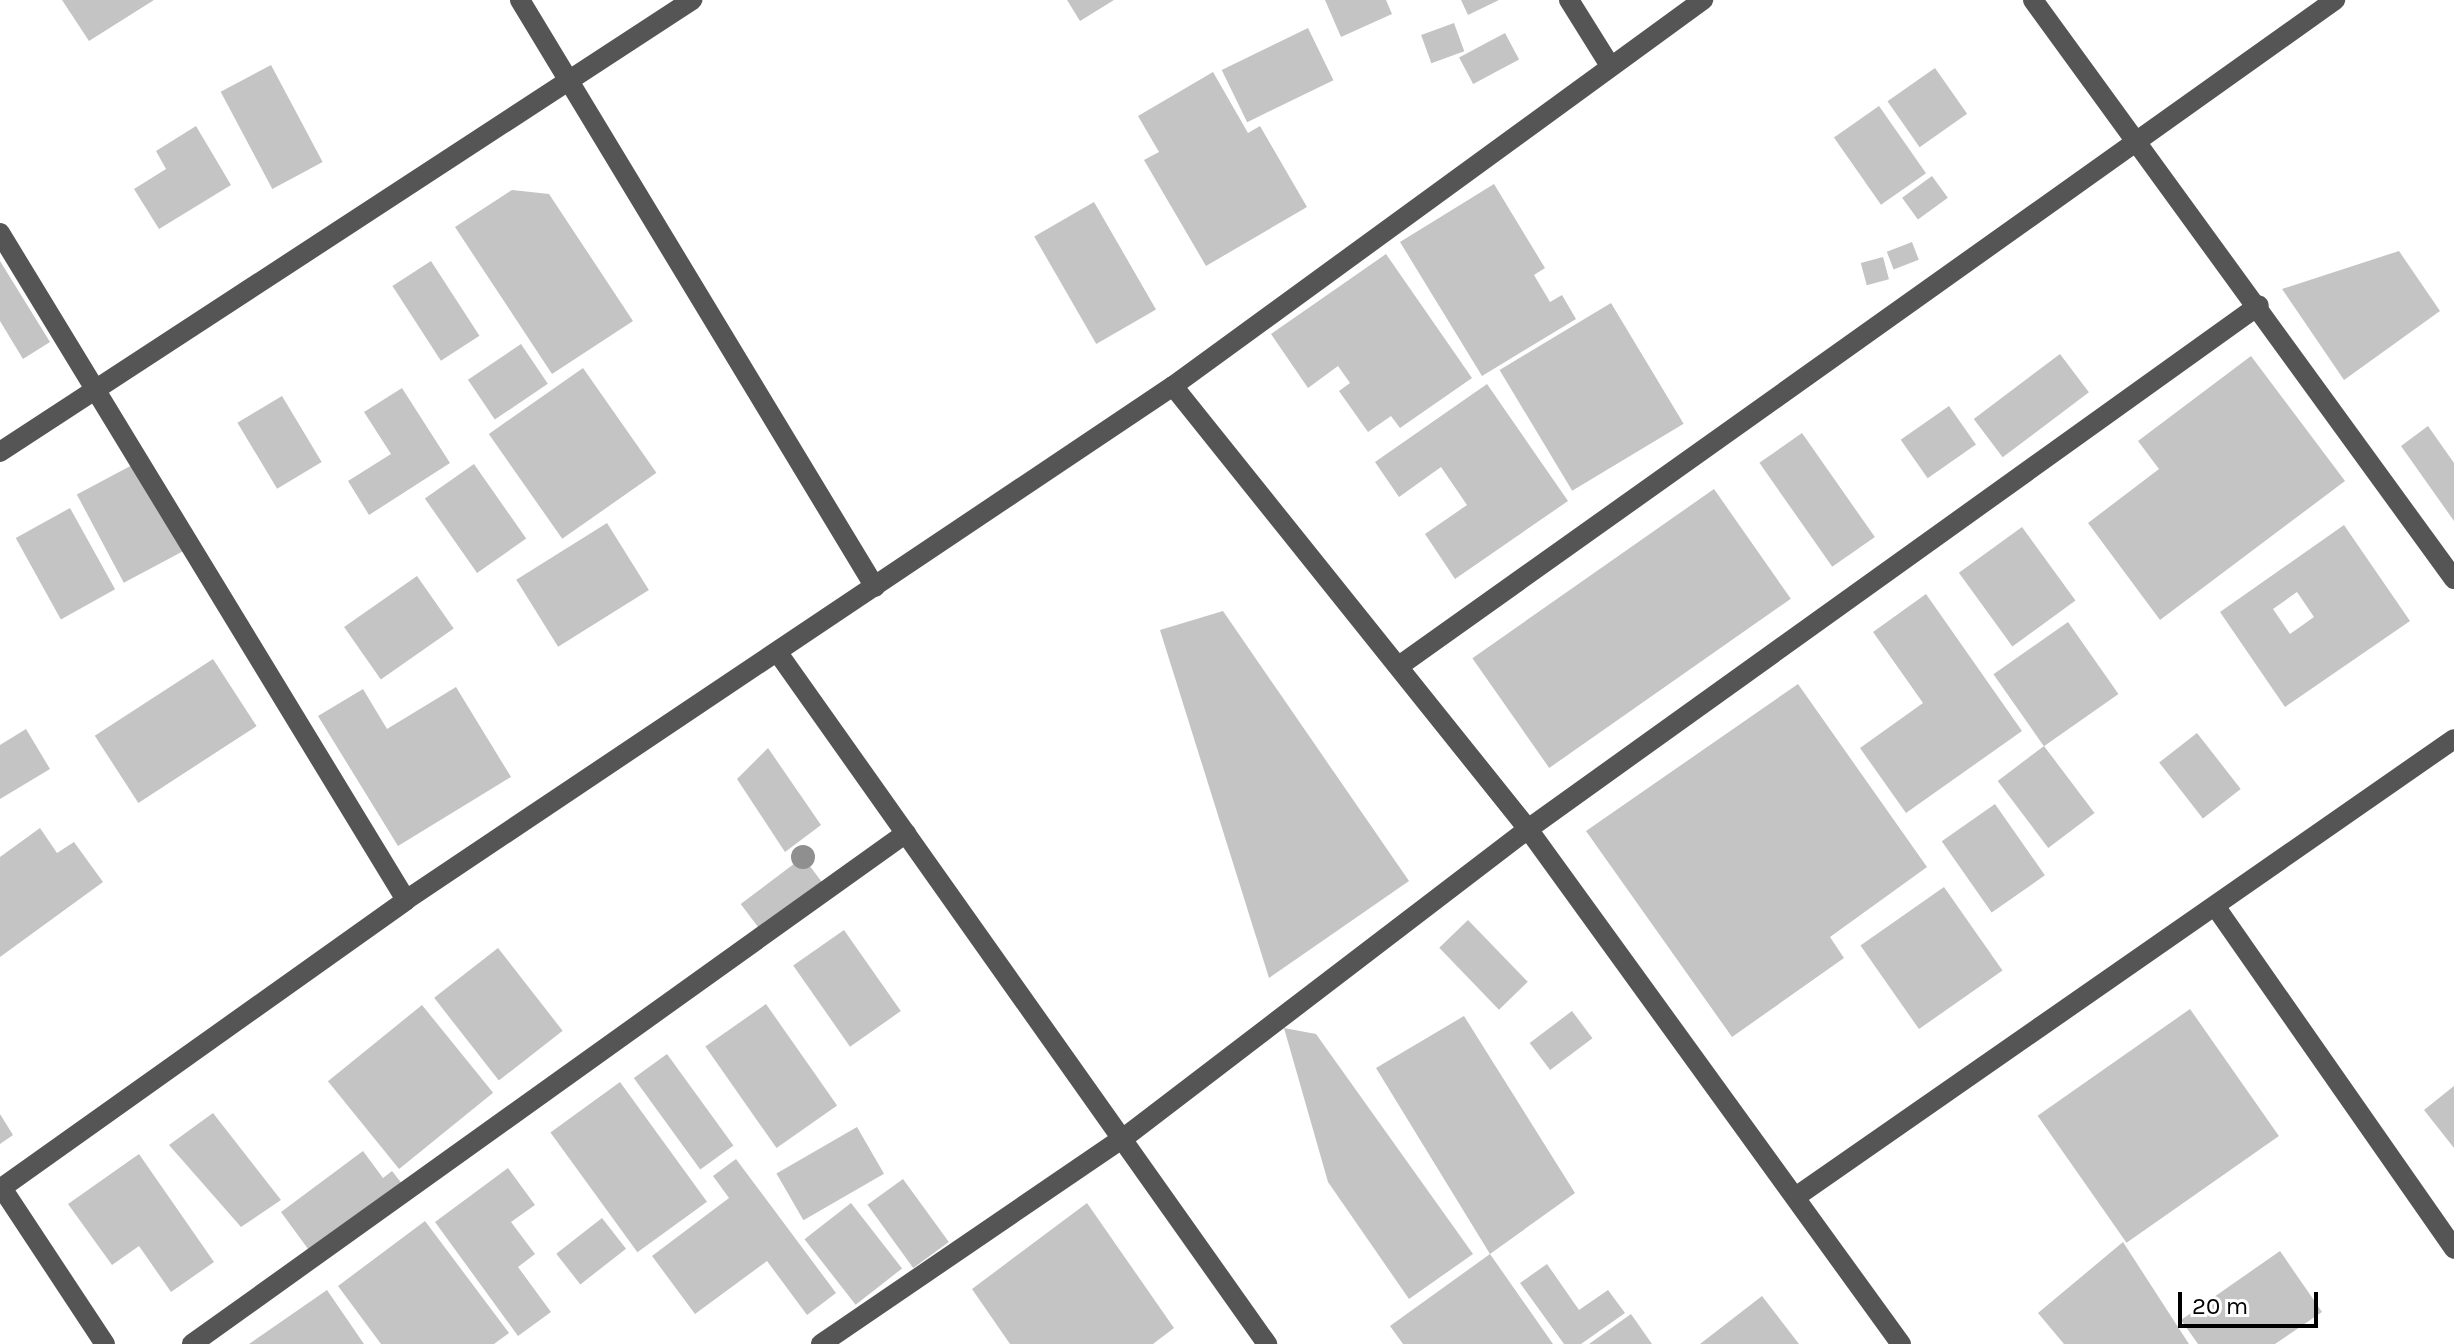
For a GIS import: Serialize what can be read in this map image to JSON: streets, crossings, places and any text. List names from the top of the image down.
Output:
{
  "scale_bar": "20 m"
}
